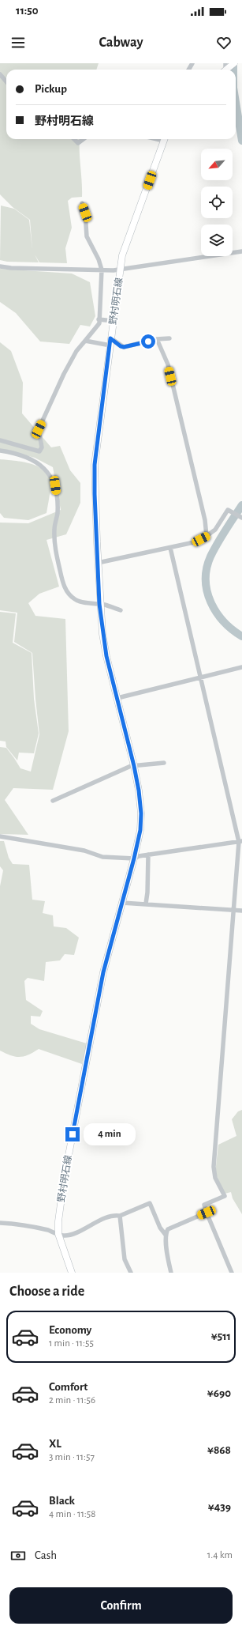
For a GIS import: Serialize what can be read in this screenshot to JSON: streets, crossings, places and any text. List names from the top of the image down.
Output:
{
  "streets": {
    "main road": ["野村明石線"]
  },
  "north": "bottom left",
  "page": {
    "status": "11:50",
    "header": "Cabway",
    "banner": ["Pickup", "野村明石線"],
    "bubble": "4 min",
    "heading": "Choose a ride",
    "list": [
      {
        "name": "Economy",
        "note": "1 min · 11:55",
        "value": "¥511"
      },
      {
        "name": "Comfort",
        "note": "2 min · 11:56",
        "value": "¥690"
      },
      {
        "name": "XL",
        "note": "3 min · 11:57",
        "value": "¥868"
      },
      {
        "name": "Black",
        "note": "4 min · 11:58",
        "value": "¥439"
      }
    ],
    "pay": ["Cash", "1.4 km"],
    "buttons": "Confirm"
  }
}
